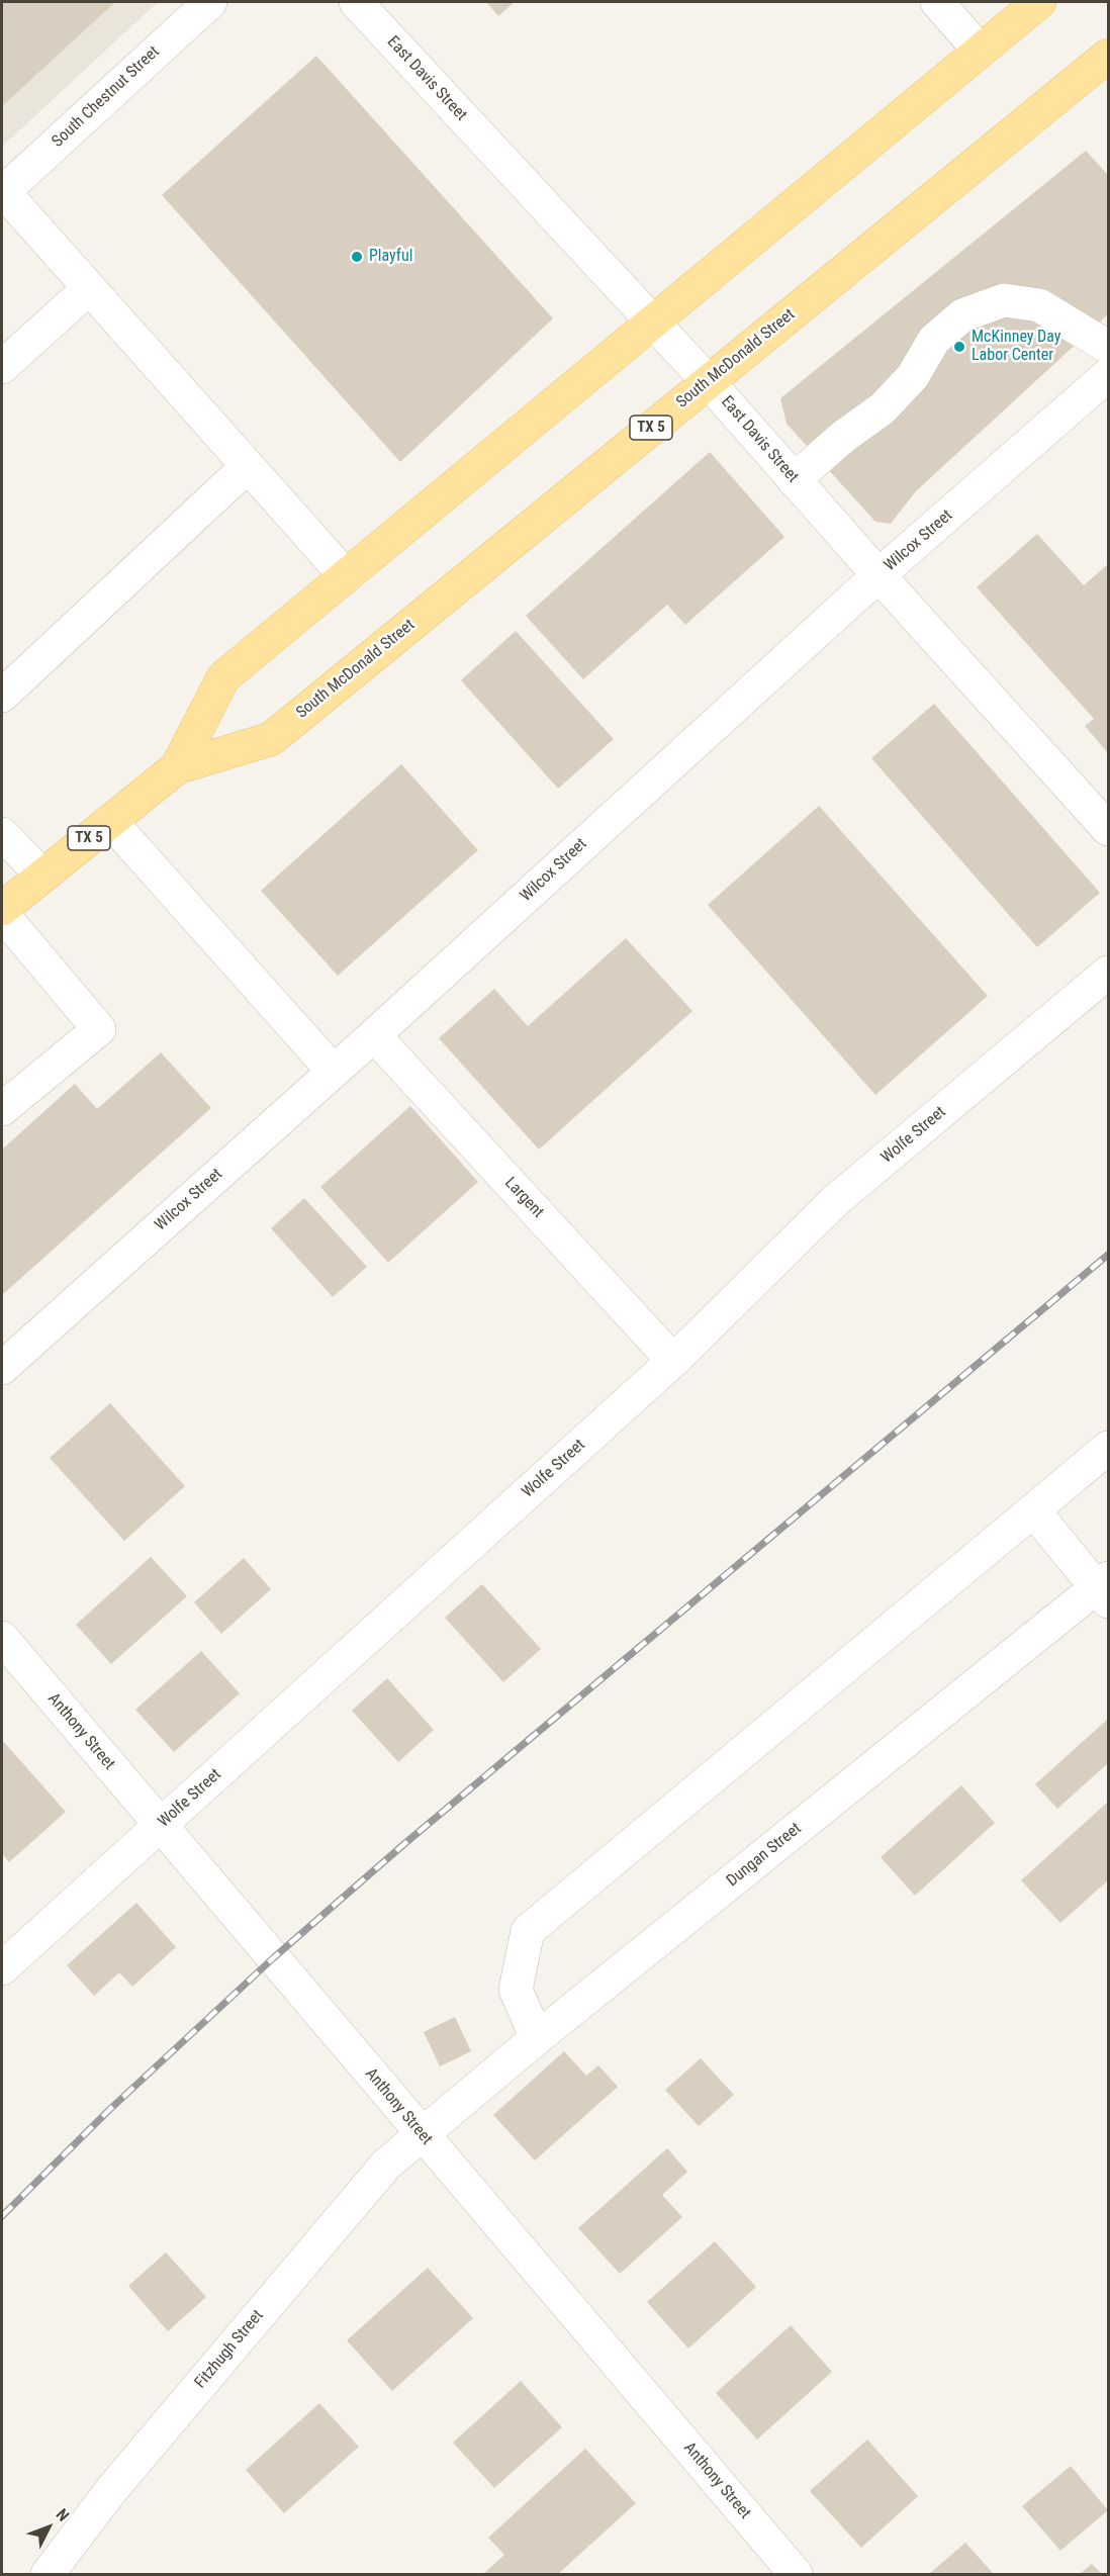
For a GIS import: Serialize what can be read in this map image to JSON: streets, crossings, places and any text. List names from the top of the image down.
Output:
{
  "streets": {
    "main road": ["South McDonald Street", "TX 5"],
    "street": [
      "East Davis Street",
      "South Chestnut Street",
      "Wilcox Street",
      "Wolfe Street",
      "Largent",
      "Anthony Street",
      "Dungan Street",
      "Fitzhugh Street"
    ]
  },
  "crossings": [
    ["East Davis Street", "South McDonald Street"],
    ["East Davis Street", "Wilcox Street"],
    ["Wilcox Street", "Largent"],
    ["Wolfe Street", "Largent"],
    ["Wolfe Street", "Anthony Street"],
    ["Anthony Street", "Dungan Street"],
    ["Anthony Street", "Fitzhugh Street"],
    ["Dungan Street", "Fitzhugh Street"]
  ],
  "places": ["Playful", "McKinney Day Labor Center"],
  "north": "top right"
}
